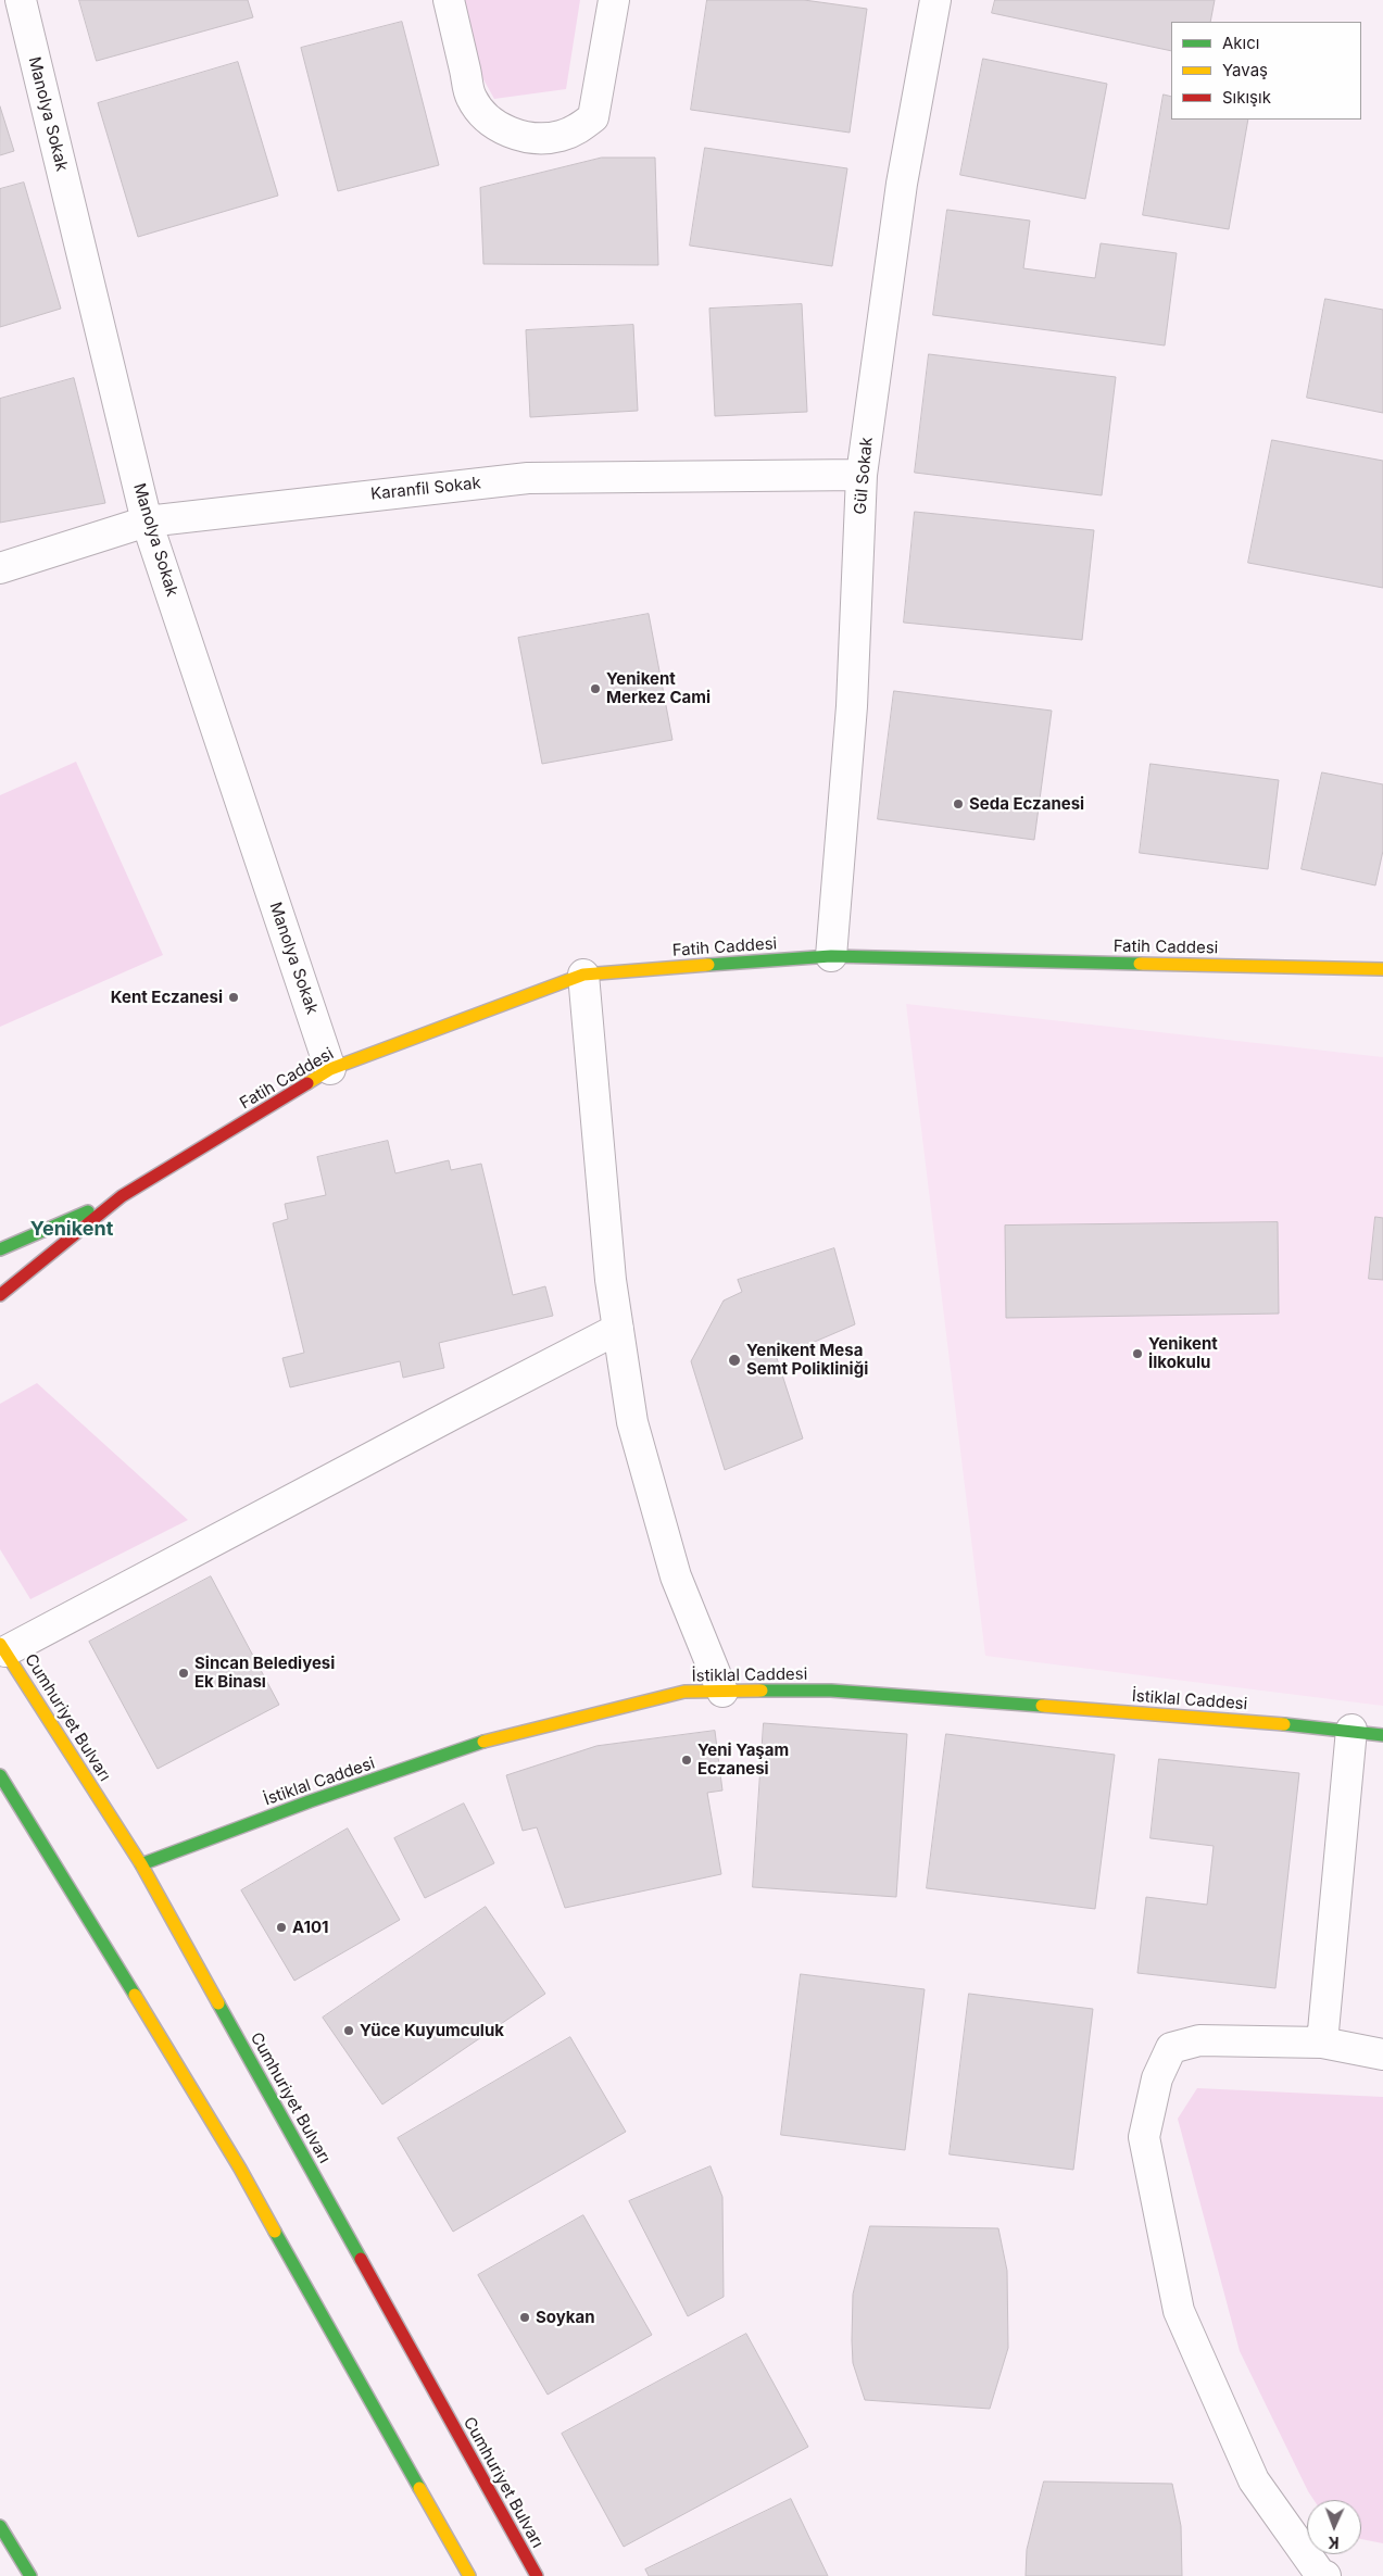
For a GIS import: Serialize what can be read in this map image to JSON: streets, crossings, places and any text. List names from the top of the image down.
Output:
{
  "streets": {
    "main road": ["Fatih Caddesi", "İstiklal Caddesi", "Cumhuriyet Bulvarı"],
    "street": ["Manolya Sokak", "Gül Sokak", "Karanfil Sokak"]
  },
  "crossings": [
    ["Manolya Sokak", "Karanfil Sokak"],
    ["Manolya Sokak", "Fatih Caddesi"],
    ["Gül Sokak", "Karanfil Sokak"],
    ["Gül Sokak", "Fatih Caddesi"],
    ["İstiklal Caddesi", "Cumhuriyet Bulvarı"]
  ],
  "districts": ["Yenikent"],
  "places": [
    "Yenikent Merkez Cami",
    "Seda Eczanesi",
    "Kent Eczanesi",
    "Yenikent İlkokulu",
    "Yenikent Mesa Semt Polikliniği",
    "Sincan Belediyesi Ek Binası",
    "Yeni Yaşam Eczanesi",
    "A101",
    "Yüce Kuyumculuk",
    "Soykan"
  ],
  "legend": ["Akıcı", "Yavaş", "Sıkışık"],
  "north": "bottom"
}
